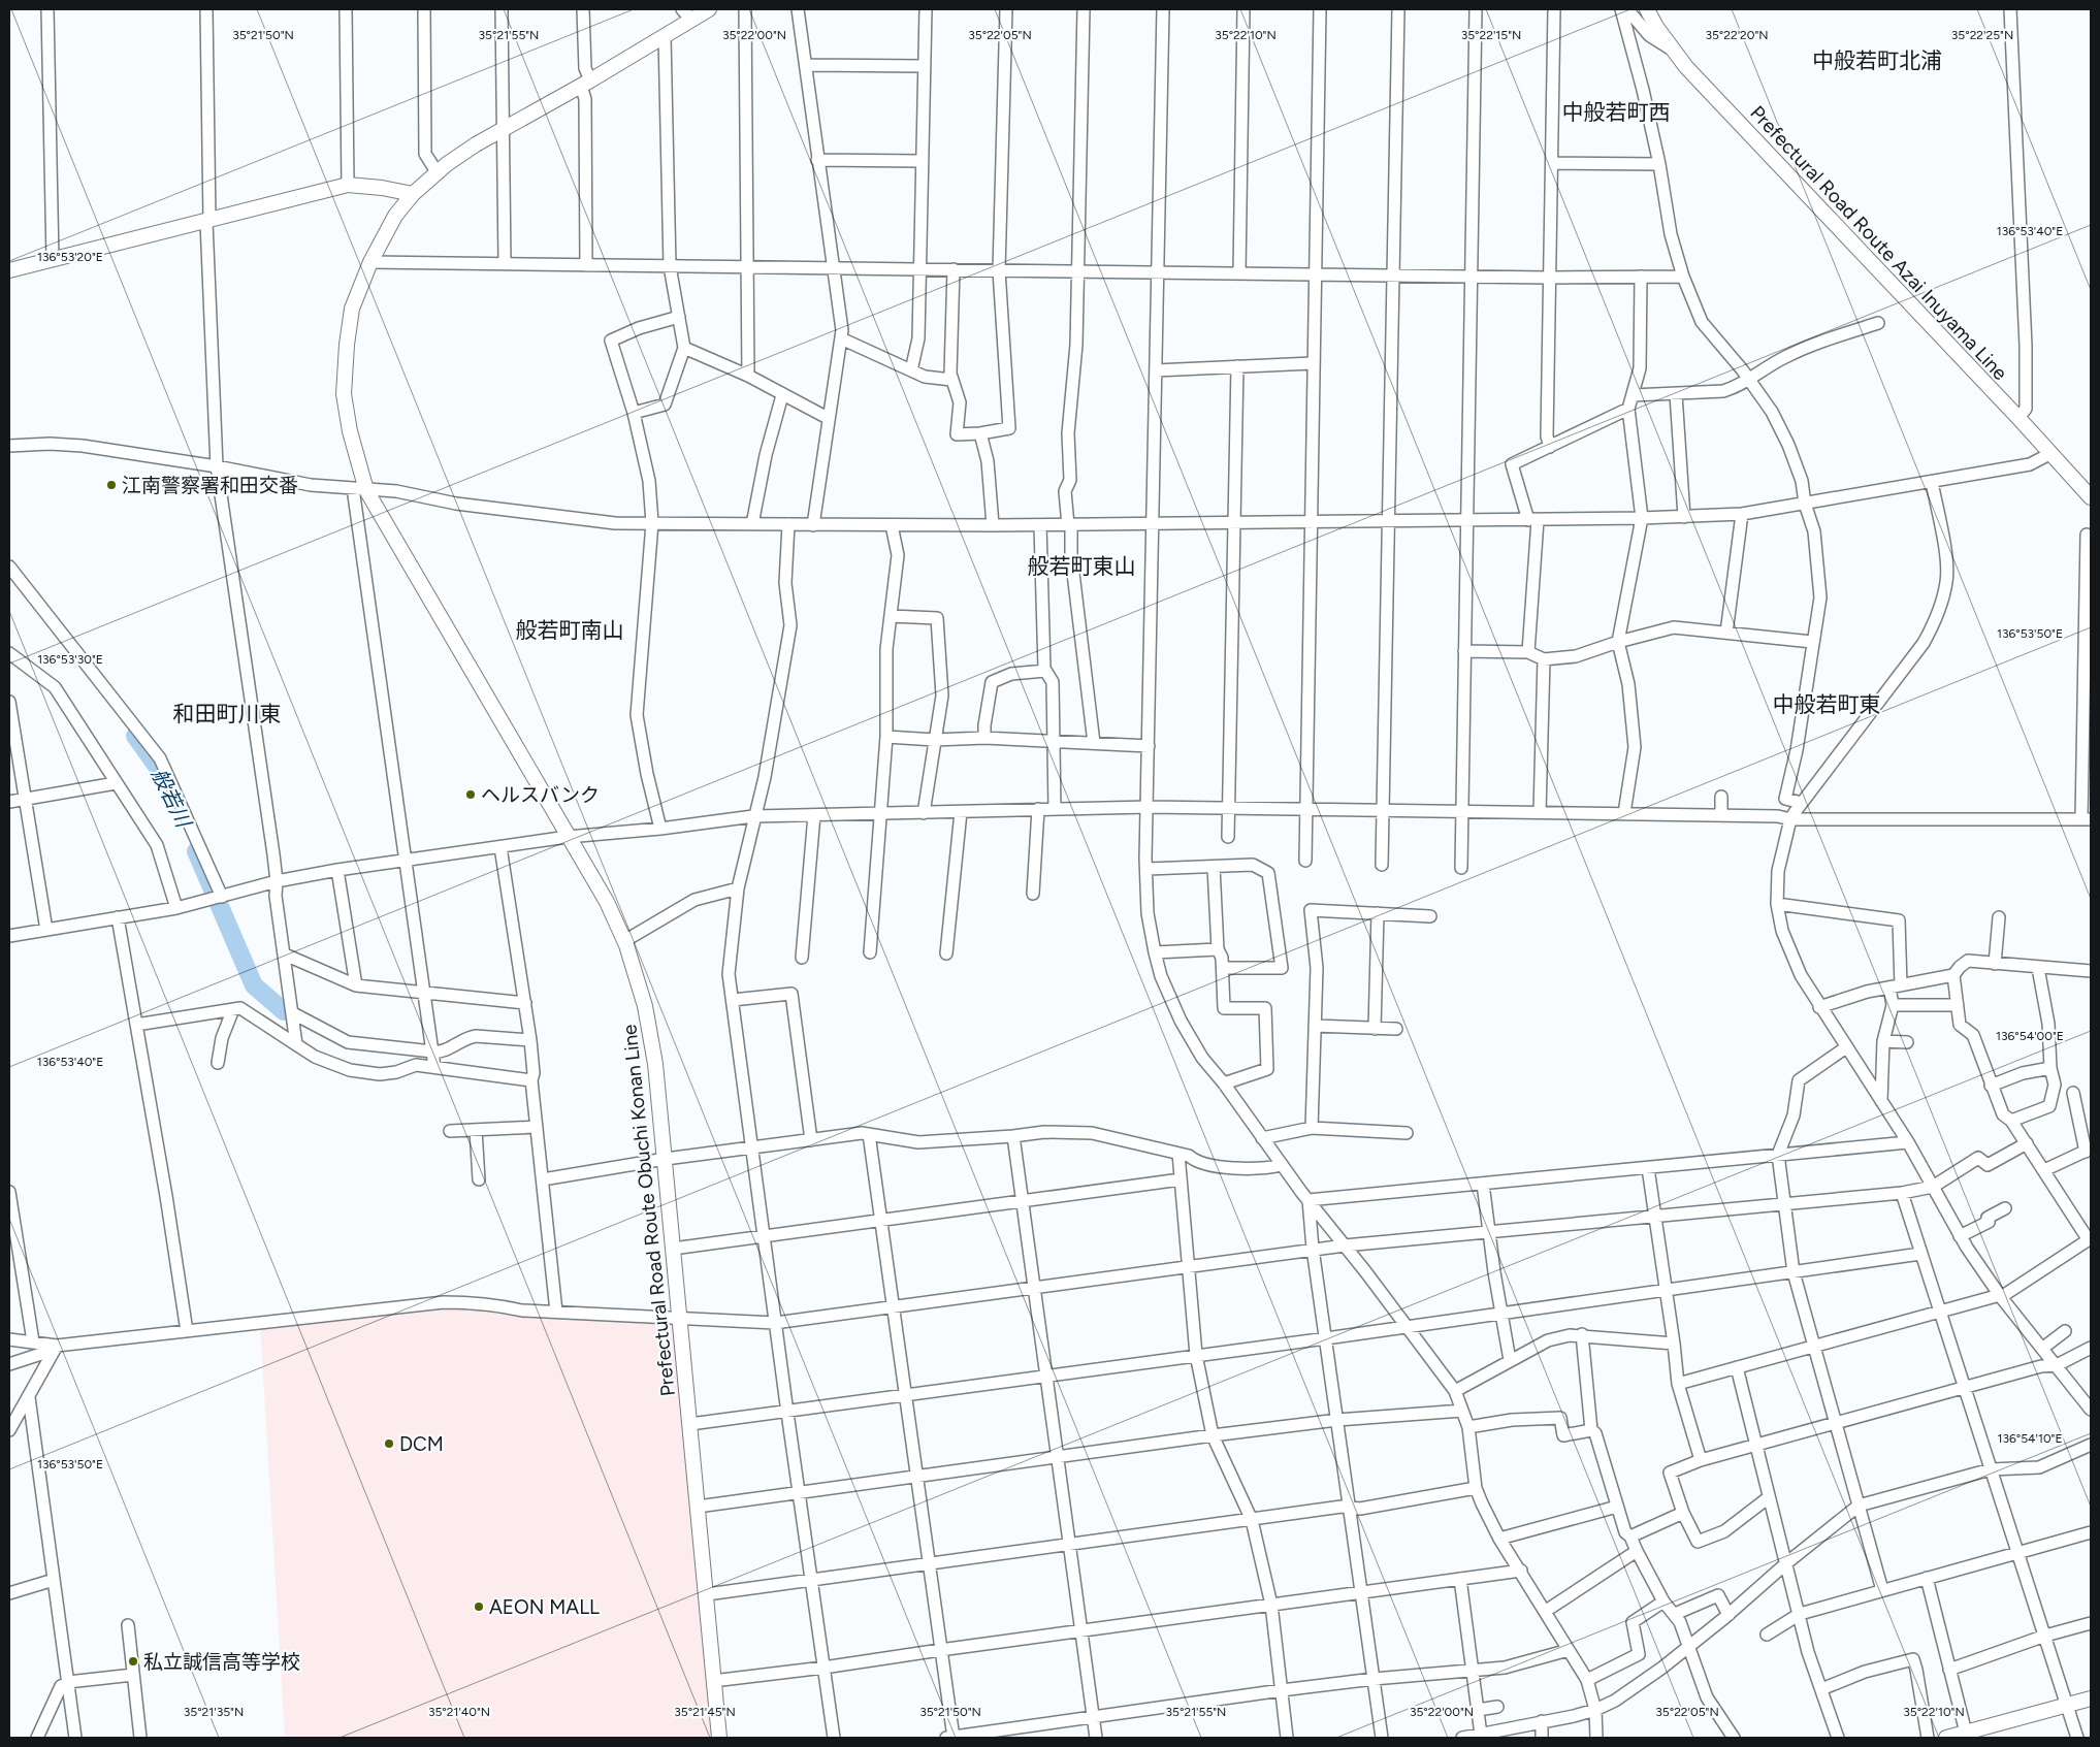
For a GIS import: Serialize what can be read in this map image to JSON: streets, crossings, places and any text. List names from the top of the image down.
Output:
{
  "streets": {
    "main road": ["Prefectural Road Route Azai Inuyama Line", "Prefectural Road Route Obuchi Konan Line"]
  },
  "districts": [
    "中般若町北浦",
    "中般若町西",
    "般若町東山",
    "般若町南山",
    "中般若町東",
    "和田町川東"
  ],
  "water": ["般若川"],
  "places": [
    "江南警察署和田交番",
    "ヘルスバンク",
    "DCM",
    "AEON MALL",
    "私立誠信高等学校"
  ],
  "coordinates": [
    "35°21'50\"N",
    "35°21'55\"N",
    "35°22'00\"N",
    "35°22'05\"N",
    "35°22'10\"N",
    "35°22'15\"N",
    "35°22'20\"N",
    "35°22'25\"N",
    "136°53'40\"E",
    "136°53'20\"E",
    "136°53'50\"E",
    "136°53'30\"E",
    "136°54'00\"E",
    "136°54'10\"E",
    "35°21'35\"N",
    "35°21'40\"N",
    "35°21'45\"N"
  ]
}
